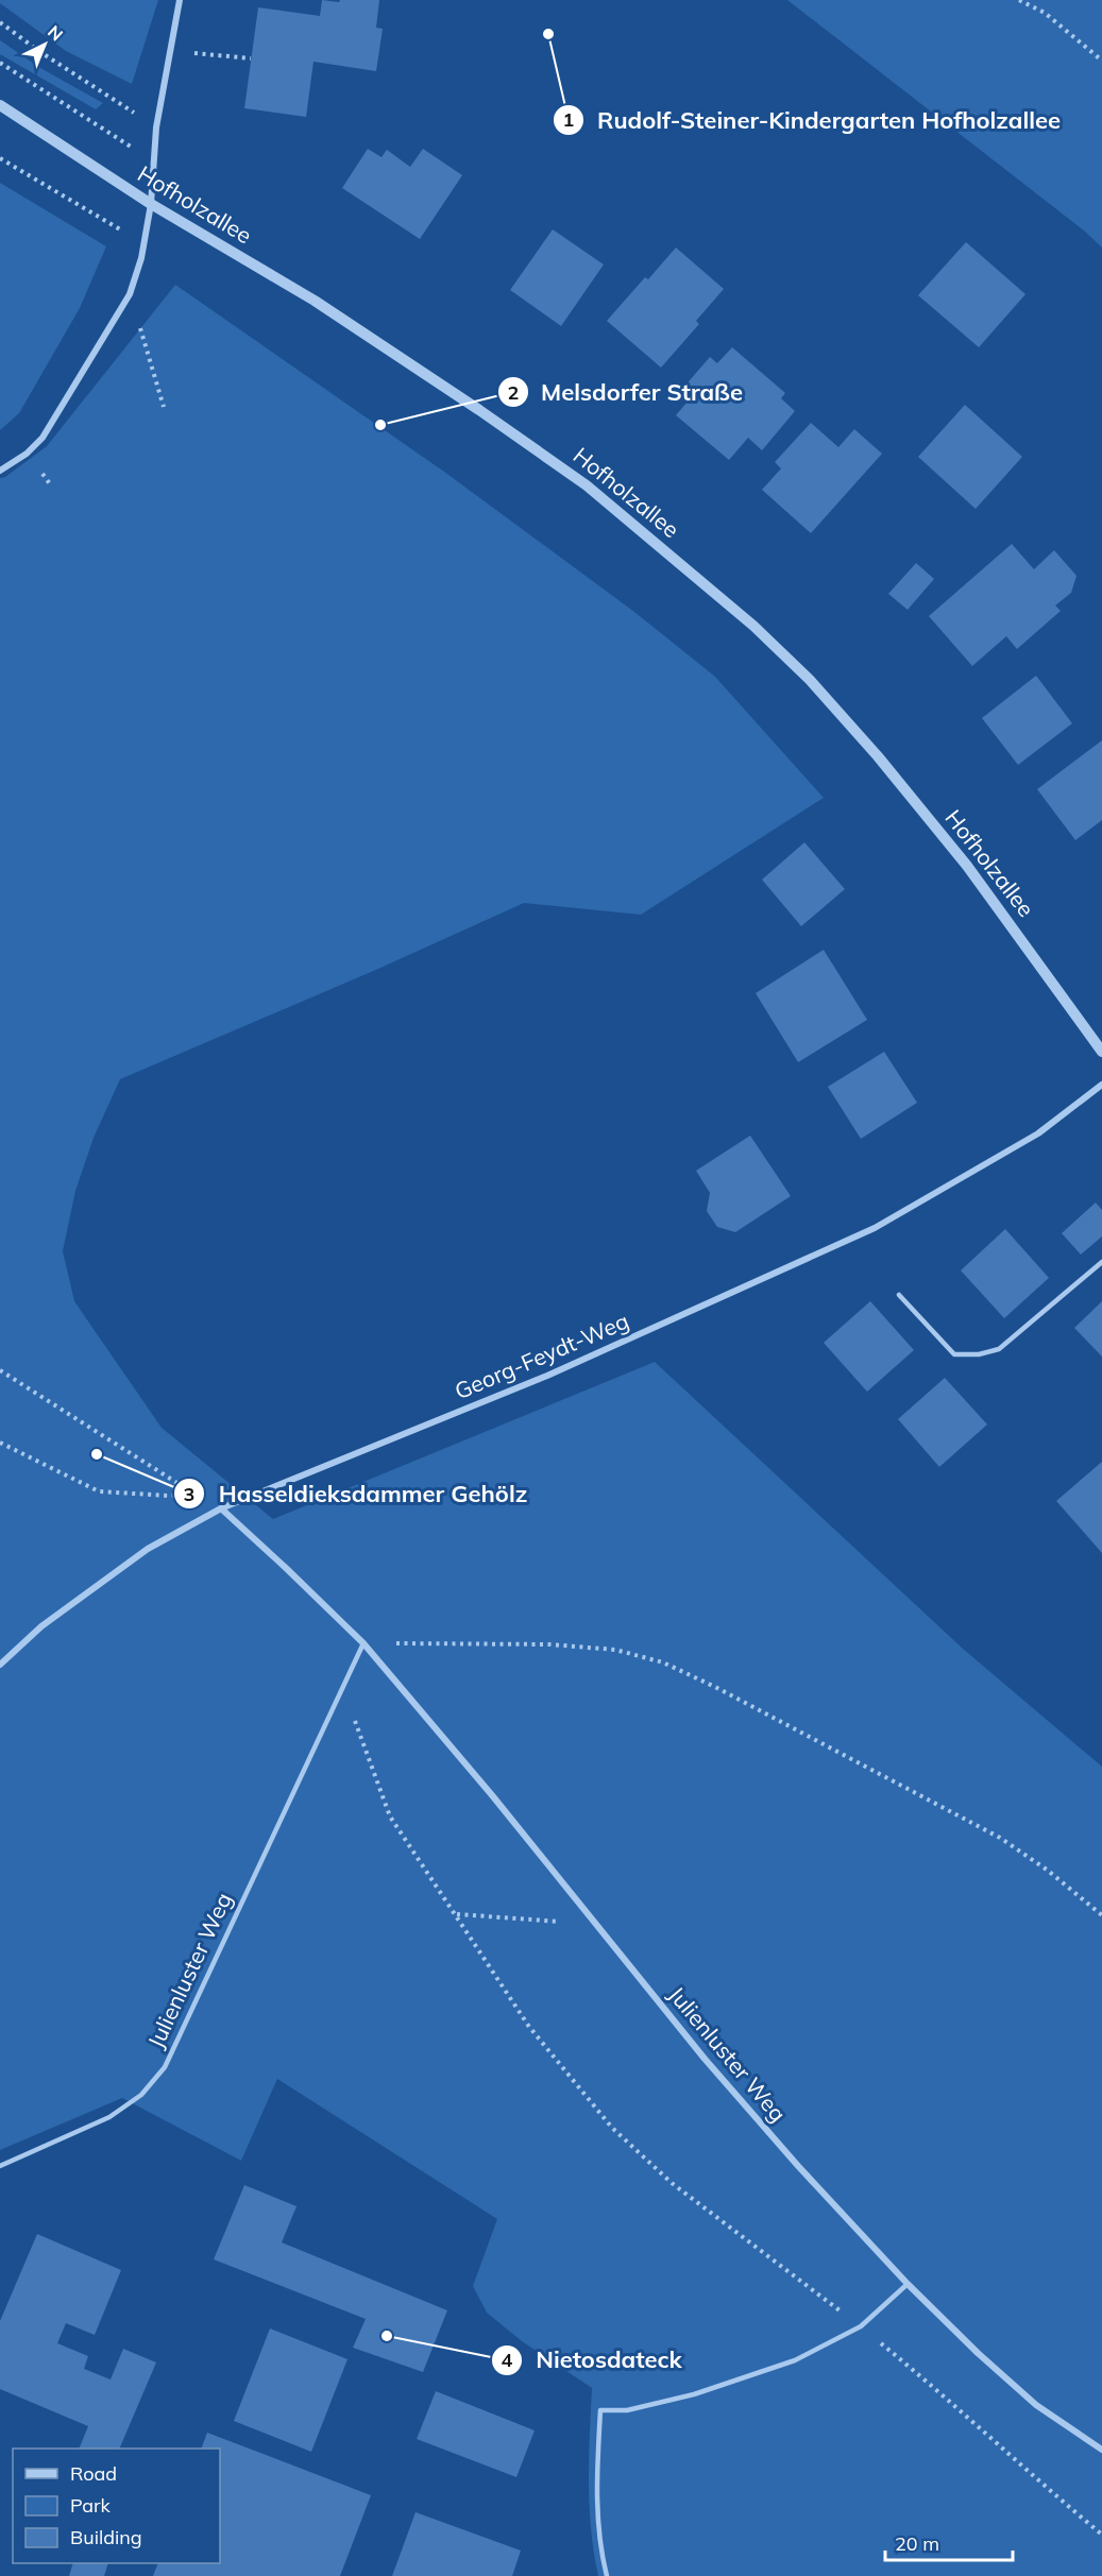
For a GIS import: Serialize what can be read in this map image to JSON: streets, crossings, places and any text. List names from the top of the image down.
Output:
{
  "streets": {
    "street": ["Hofholzallee", "Georg-Feydt-Weg", "Julienluster Weg"]
  },
  "crossings": [
    ["Georg-Feydt-Weg", "Julienluster Weg"]
  ],
  "places": [
    "Rudolf-Steiner-Kindergarten Hofholzallee",
    "Melsdorfer Straße",
    "Hasseldieksdammer Gehölz",
    "Nietosdateck"
  ],
  "legend": ["Road", "Park", "Building"],
  "scale_bar": "20 m",
  "north": "top right"
}
